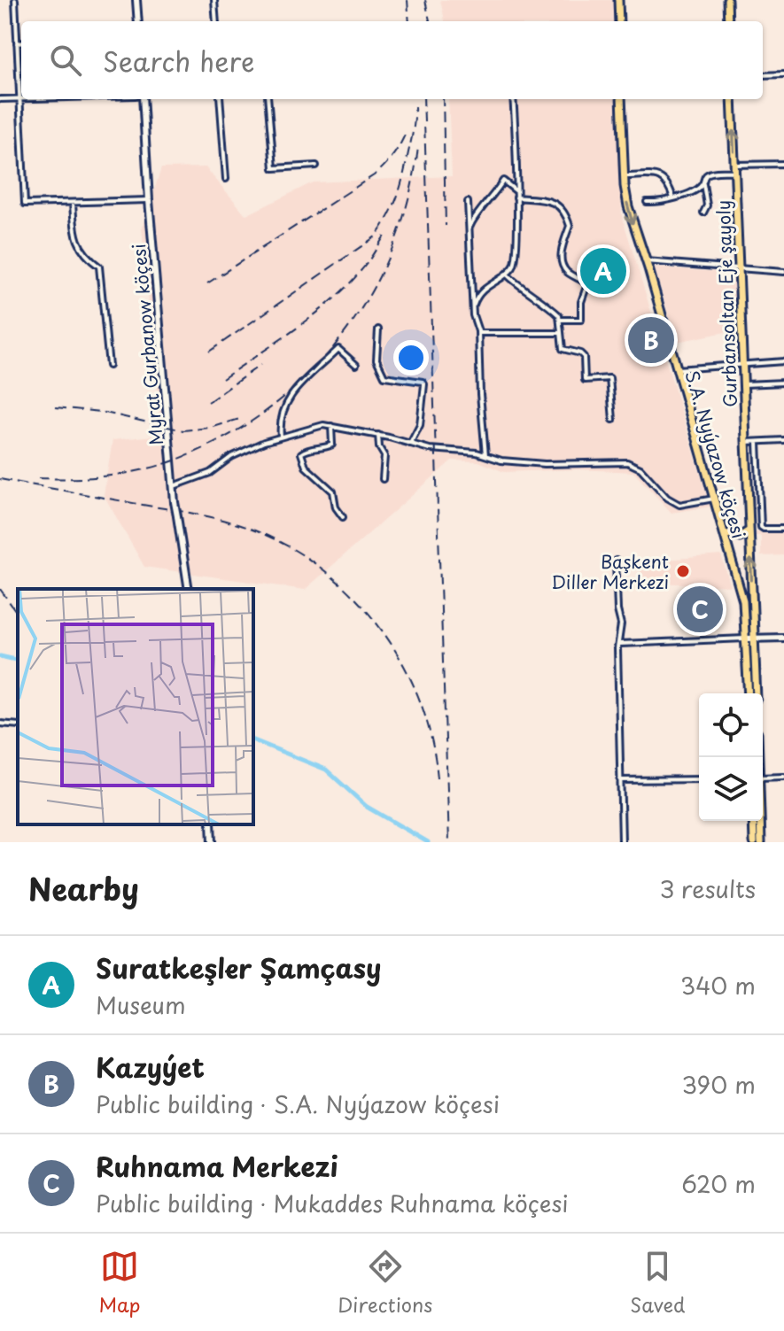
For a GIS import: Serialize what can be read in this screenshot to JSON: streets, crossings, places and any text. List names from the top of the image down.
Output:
{
  "streets": {
    "main road": ["Gurbansoltan Eje şayoly", "S.A. Nyýazow köçesi"],
    "street": ["Myrat Gurbanow köçesi"]
  },
  "crossings": [
    ["Gurbansoltan Eje şayoly", "S.A. Nyýazow köçesi"]
  ],
  "places": ["Başkent Diller Merkezi"],
  "page": {
    "search": "Search here",
    "pins": ["A", "B", "C"],
    "heading": ["Nearby", "3 results"],
    "list": [
      {
        "mark": "A",
        "name": "Suratkeşler Şamçasy",
        "note": "Museum",
        "value": "340 m"
      },
      {
        "mark": "B",
        "name": "Kazyýet",
        "note": "Public building · S.A. Nyýazow köçesi",
        "value": "390 m"
      },
      {
        "mark": "C",
        "name": "Ruhnama Merkezi",
        "note": "Public building · Mukaddes Ruhnama köçesi",
        "value": "620 m"
      }
    ],
    "nav": ["Map", "Directions", "Saved"]
  }
}
